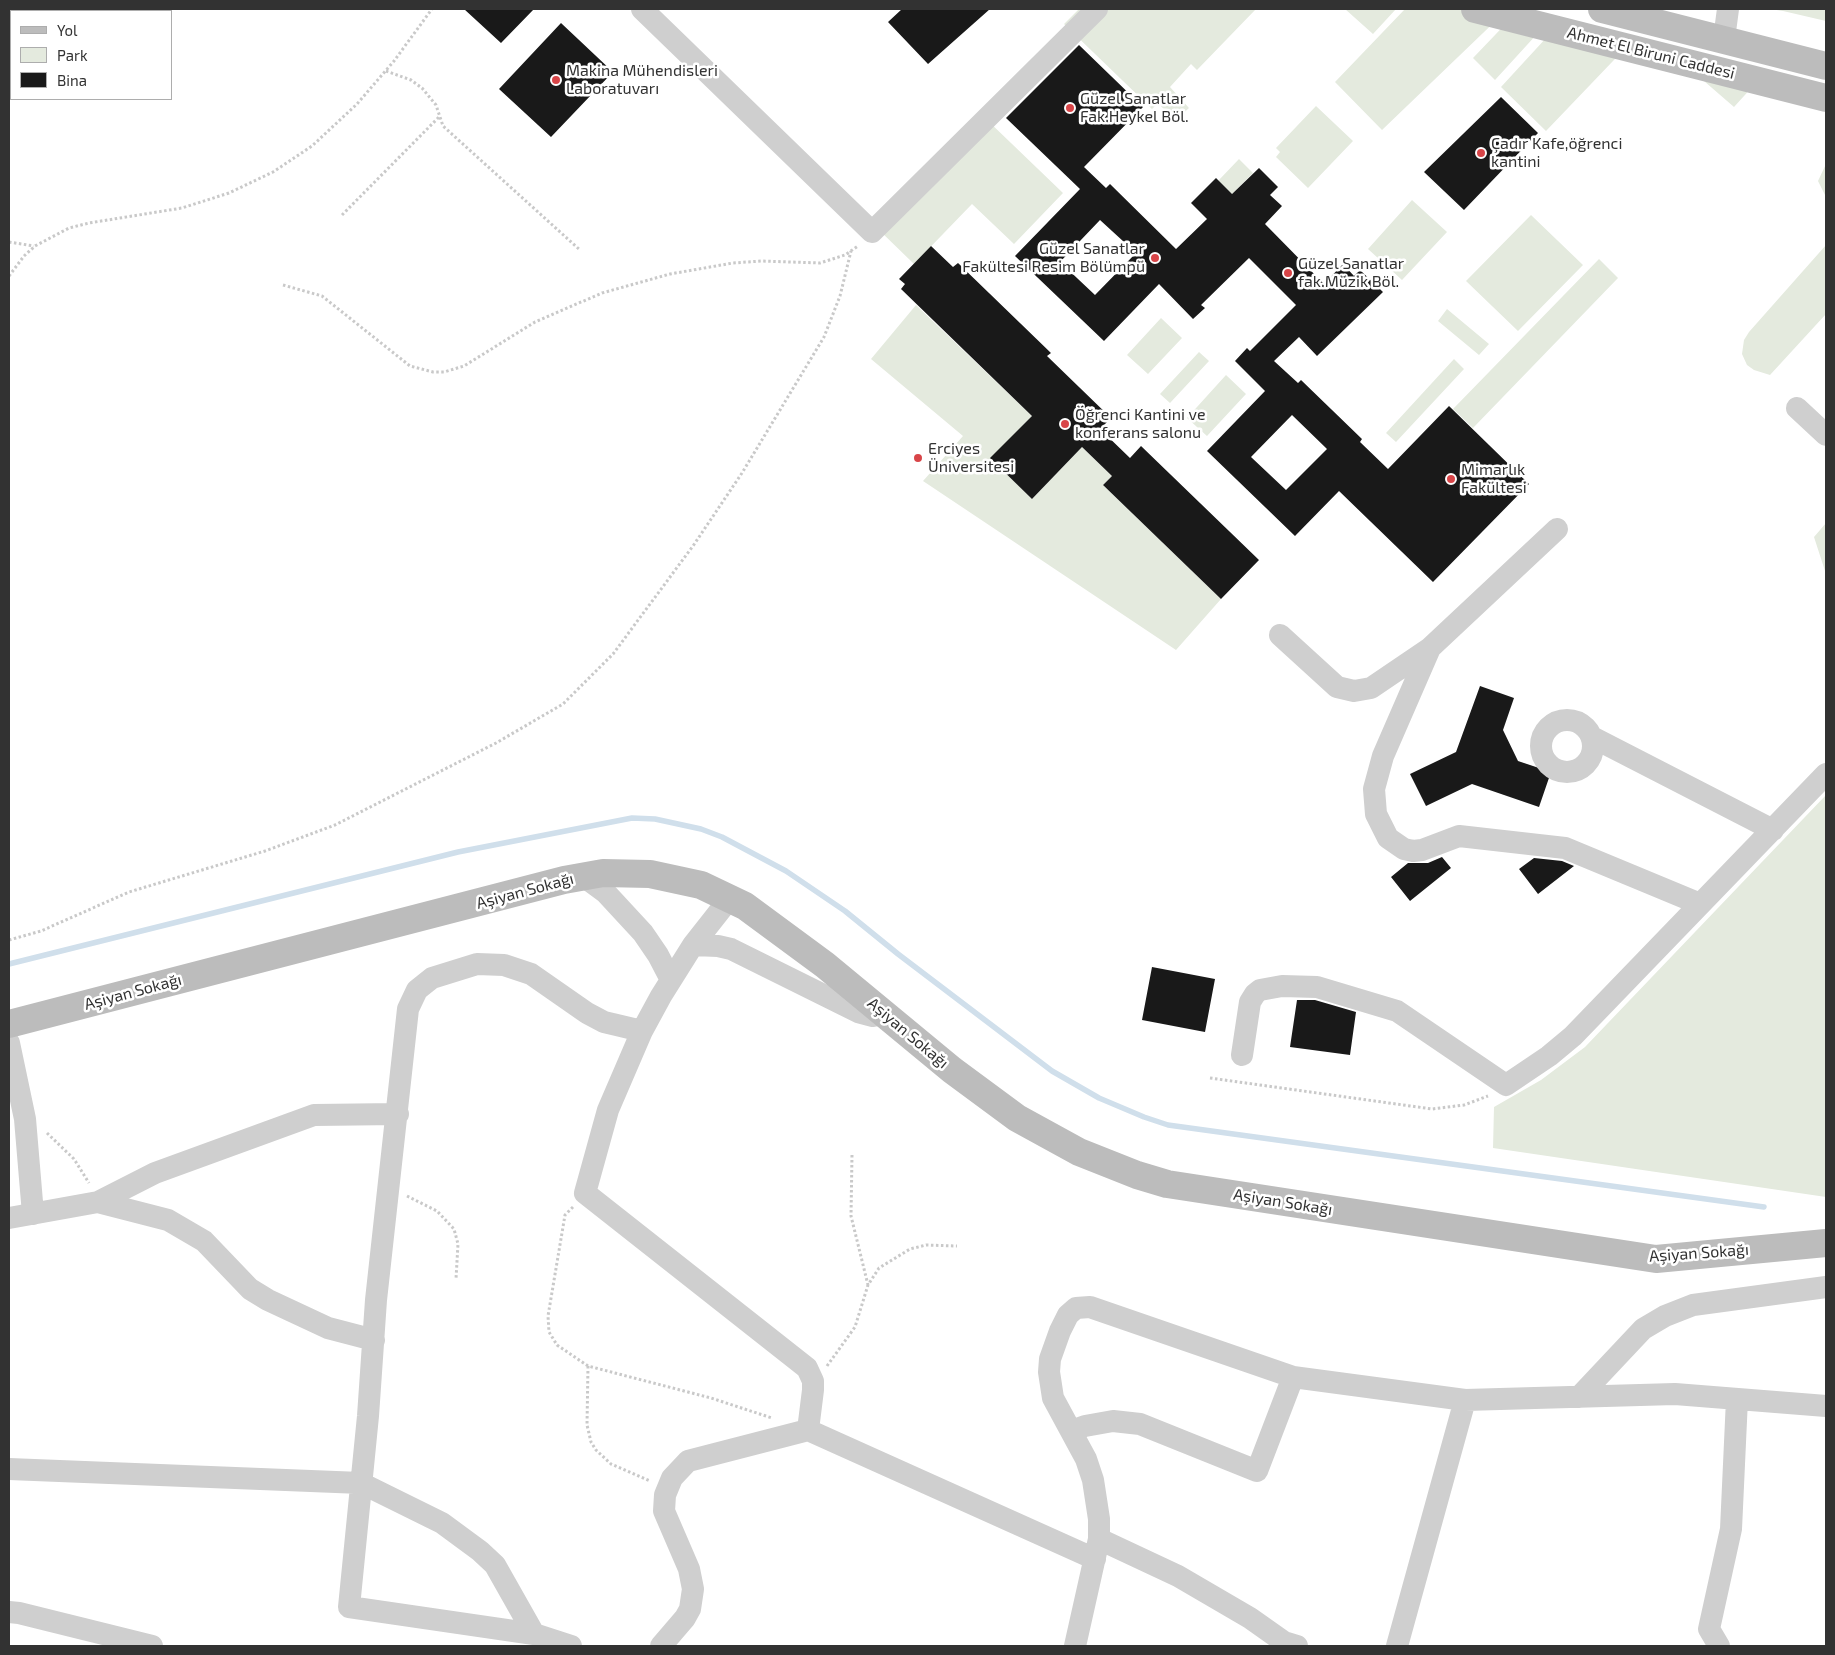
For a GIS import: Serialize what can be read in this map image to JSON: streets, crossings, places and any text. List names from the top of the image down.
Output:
{
  "streets": {
    "street": ["Ahmet El Biruni Caddesi", "Aşiyan Sokağı"]
  },
  "places": [
    "Makina Mühendisleri Laboratuvarı",
    "Güzel Sanatlar Fak.Heykel Böl.",
    "Çadır Kafe,öğrenci kantini",
    "Güzel Sanatlar Fakültesi Resim Bölümpü",
    "Güzel Sanatlar fak.Müzik Böl.",
    "Öğrenci Kantini ve konferans salonu",
    "Erciyes Üniversitesi",
    "Mimarlık Fakültesi"
  ],
  "legend": ["Yol", "Park", "Bina"]
}
